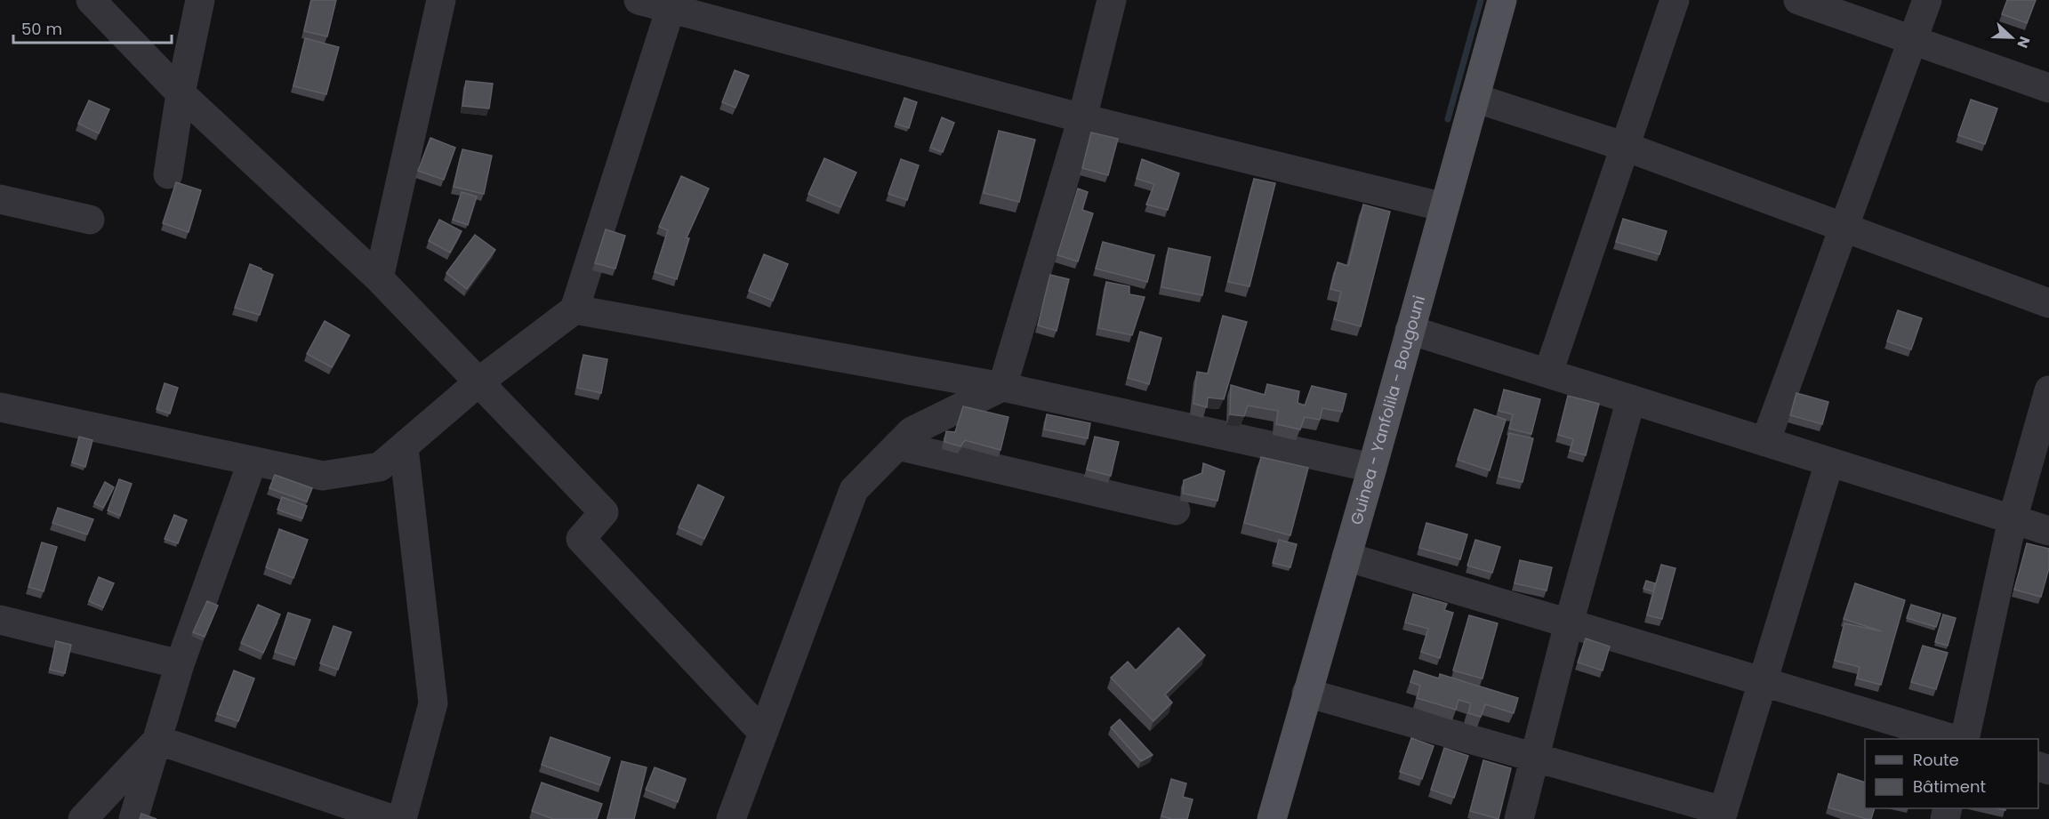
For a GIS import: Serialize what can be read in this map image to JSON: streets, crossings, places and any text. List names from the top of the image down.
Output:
{
  "streets": {
    "main road": ["Guinea - Yanfolila - Bougouni"]
  },
  "legend": ["Route", "Bâtiment"],
  "scale_bar": "50 m",
  "north": "right"
}
